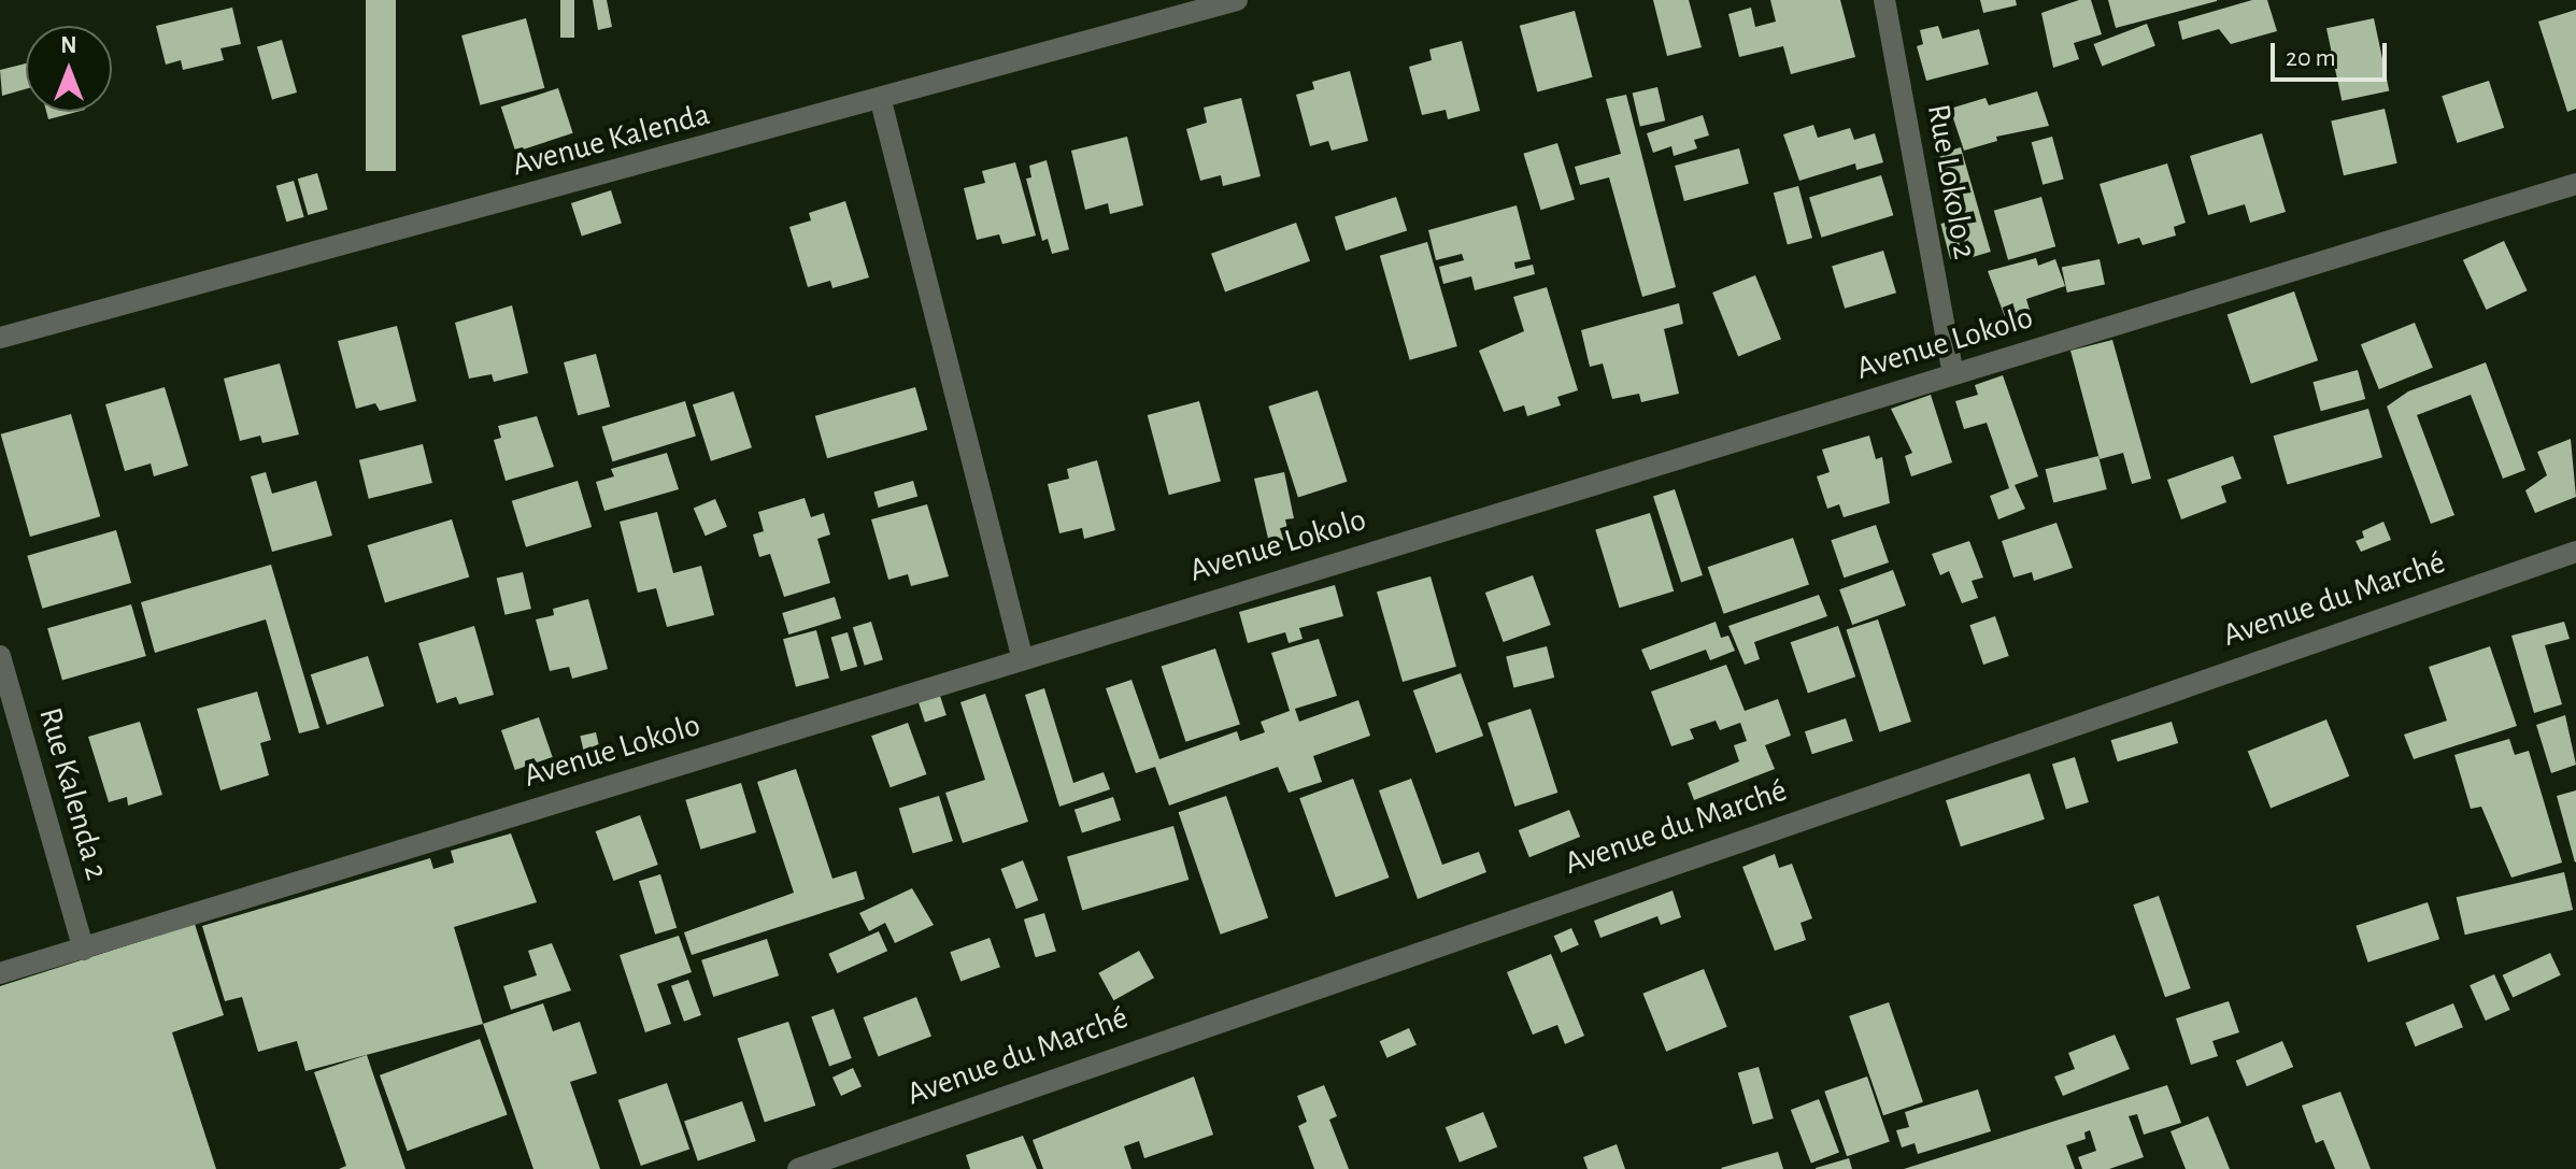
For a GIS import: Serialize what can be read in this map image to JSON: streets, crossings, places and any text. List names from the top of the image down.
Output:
{
  "streets": {
    "street": [
      "Avenue Kalenda",
      "Rue Lokolo 2",
      "Avenue Lokolo",
      "Avenue du Marché",
      "Rue Kalenda 2"
    ]
  },
  "crossings": [
    ["Rue Lokolo 2", "Avenue Lokolo"],
    ["Avenue Lokolo", "Rue Kalenda 2"]
  ],
  "scale_bar": "20 m",
  "north": "top"
}
